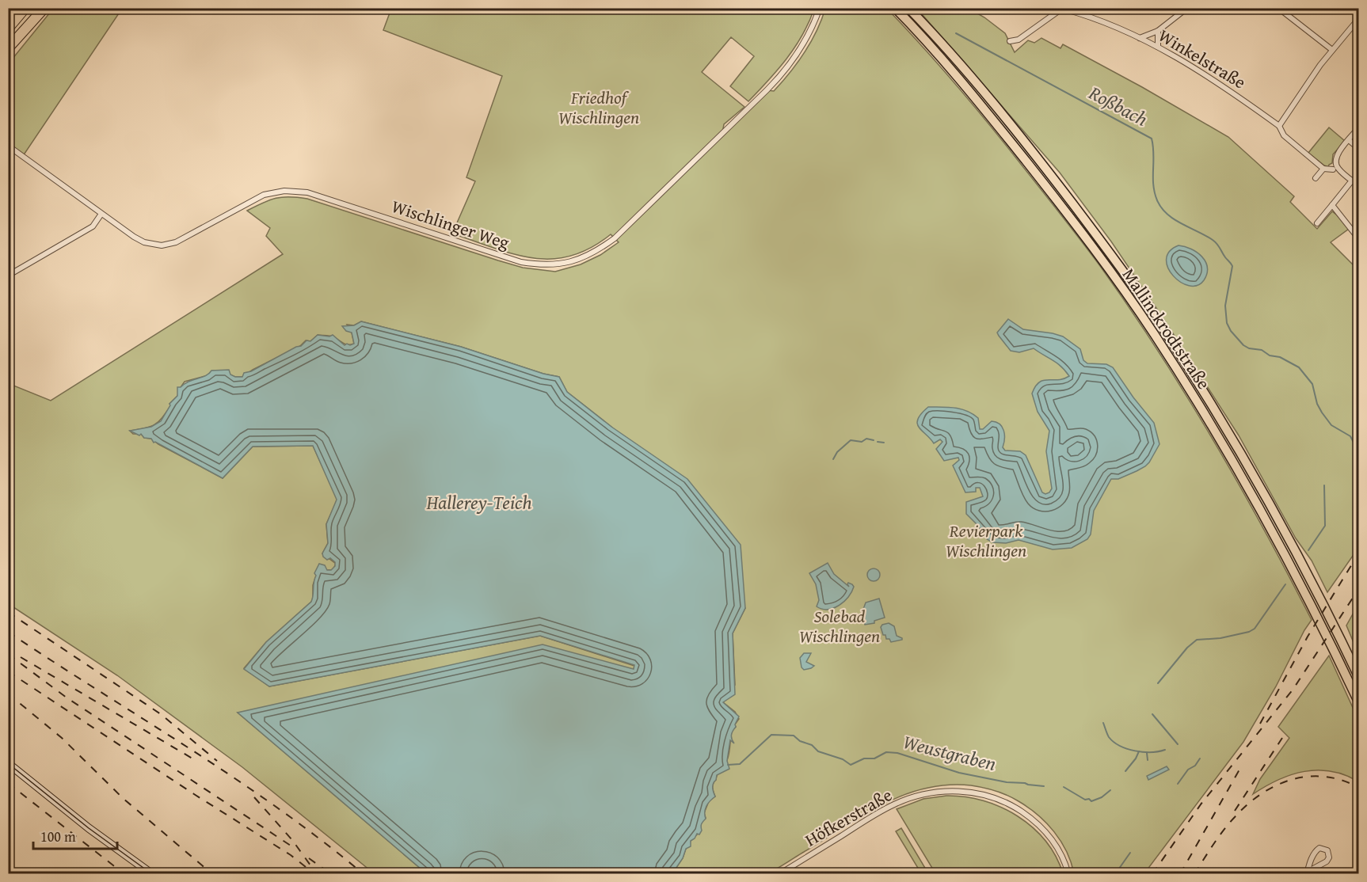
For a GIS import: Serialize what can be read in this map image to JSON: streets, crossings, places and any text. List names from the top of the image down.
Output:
{
  "streets": {
    "highway": ["Mallinckrodtstraße"],
    "street": ["Winkelstraße", "Wischlinger Weg", "Höfkerstraße"]
  },
  "water": ["Roßbach", "Hallerey-Teich", "Weustgraben"],
  "parks": ["Friedhof Wischlingen", "Revierpark Wischlingen", "Solebad Wischlingen"],
  "scale_bar": "100 m"
}
